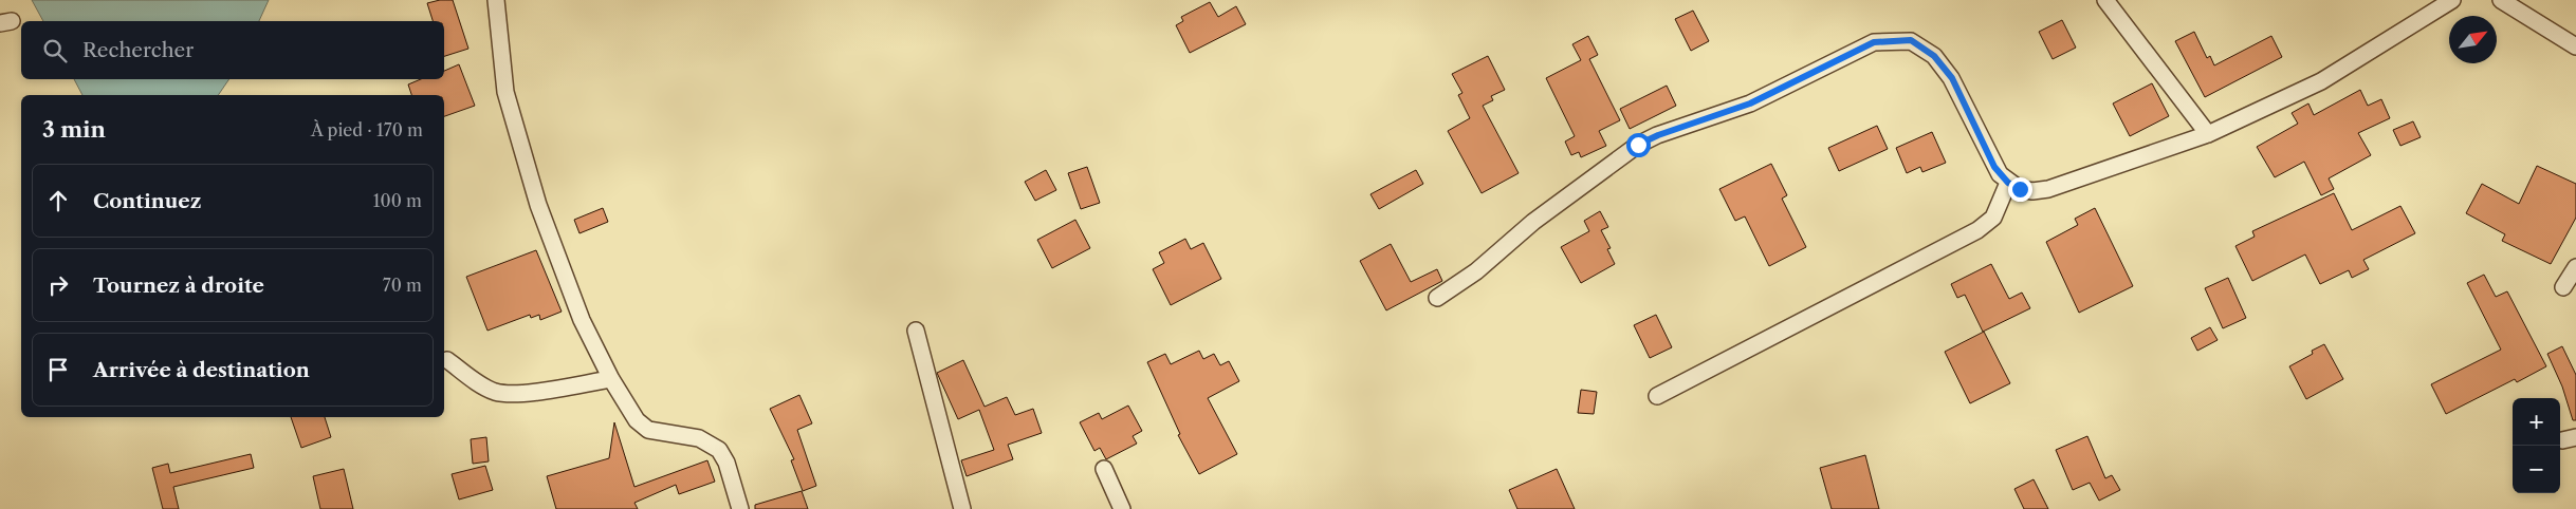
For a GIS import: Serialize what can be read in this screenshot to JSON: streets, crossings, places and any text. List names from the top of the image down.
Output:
{
  "north": "top right",
  "page": {
    "search": "Rechercher",
    "heading": ["3 min", "À pied · 170 m"],
    "list": [
      ["Continuez", "100 m"],
      ["Tournez à droite", "70 m"],
      "Arrivée à destination"
    ],
    "map_buttons": ["+", "−"]
  }
}
